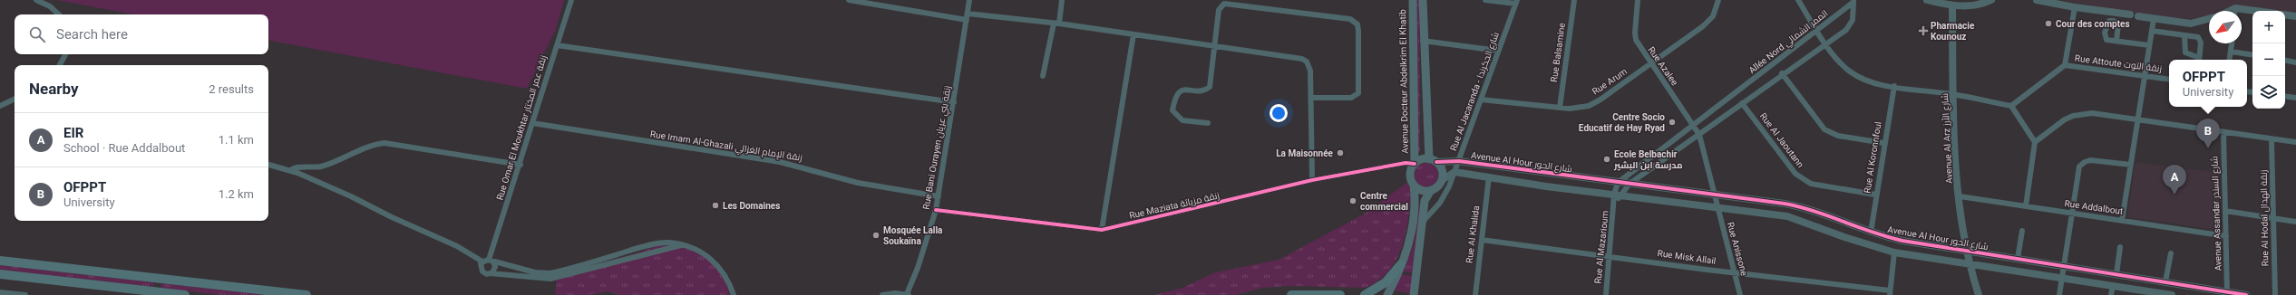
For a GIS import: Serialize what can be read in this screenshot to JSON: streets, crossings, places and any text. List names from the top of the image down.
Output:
{
  "streets": {
    "main road": ["Avenue Docteur Abdelkrim El Khatib"],
    "street": [
      "Allée Nord الممر الشمالي",
      "Rue Balsamine",
      "Rue Attoute زنقة التوت",
      "Rue Azalee",
      "Rue Arum",
      "Rue Al Jacaranda - شارع الجكرندا",
      "Rue Omar El Moukhtar زنقة عمر المختار",
      "Avenue Al Arz شارع الأرز",
      "Rue Al Jaoutann",
      "Rue Imam Al-Ghazali زنقة الإمام الغزالي",
      "Rue Bani Ourayen زنقة بني عريان",
      "Rue Al Koronnfoul",
      "Avenue Al Hour شارع الحور",
      "Rue Maziata زنقة مزياتة",
      "Rue Addalbout",
      "Avenue Assandar شارع السندر",
      "Rue Al Hodal زنقة الهدال",
      "Rue Al Khalida",
      "Rue Al Mazarioum",
      "Rue Anissone",
      "Rue Misk Allail"
    ]
  },
  "crossings": [
    ["Allée Nord الممر الشمالي", "Rue Azalee"],
    ["Allée Nord الممر الشمالي", "Rue Al Jaoutann"],
    ["Allée Nord الممر الشمالي", "Avenue Al Hour شارع الحور"],
    ["Allée Nord الممر الشمالي", "Rue Al Mazarioum"],
    ["Rue Balsamine", "Rue Arum"],
    ["Rue Azalee", "Rue Arum"],
    ["Rue Azalee", "Avenue Al Hour شارع الحور"],
    ["Rue Azalee", "Rue Anissone"],
    ["Avenue Docteur Abdelkrim El Khatib", "Avenue Al Hour شارع الحور"],
    ["Avenue Docteur Abdelkrim El Khatib", "Rue Maziata زنقة مزياتة"],
    ["Rue Arum", "Rue Al Jacaranda - شارع الجكرندا"],
    ["Rue Al Jacaranda - شارع الجكرندا", "Avenue Al Hour شارع الحور"],
    ["Rue Omar El Moukhtar زنقة عمر المختار", "Rue Imam Al-Ghazali زنقة الإمام الغزالي"],
    ["Avenue Al Arz شارع الأرز", "Avenue Al Hour شارع الحور"],
    ["Avenue Al Arz شارع الأرز", "Rue Addalbout"],
    ["Rue Al Jaoutann", "Rue Al Koronnfoul"],
    ["Rue Imam Al-Ghazali زنقة الإمام الغزالي", "Rue Bani Ourayen زنقة بني عريان"],
    ["Rue Bani Ourayen زنقة بني عريان", "Rue Maziata زنقة مزياتة"],
    ["Rue Al Koronnfoul", "Avenue Al Hour شارع الحور"],
    ["Avenue Al Hour شارع الحور", "Rue Maziata زنقة مزياتة"],
    ["Avenue Al Hour شارع الحور", "Avenue Assandar شارع السندر"],
    ["Avenue Al Hour شارع الحور", "Rue Al Khalida"],
    ["Avenue Al Hour شارع الحور", "Rue Al Mazarioum"],
    ["Avenue Al Hour شارع الحور", "Rue Anissone"],
    ["Rue Addalbout", "Avenue Assandar شارع السندر"],
    ["Rue Al Khalida", "Rue Misk Allail"],
    ["Rue Al Mazarioum", "Rue Misk Allail"],
    ["Rue Anissone", "Rue Misk Allail"]
  ],
  "places": {
    "other": [
      "Cour des comptes",
      "Centre Socio Educatif de Hay Ryad",
      "La Maisonnée",
      "Ecole Belbachir مدرسة ابن البشير",
      "Centre commercial",
      "Les Domaines",
      "Mosquée Lalla Soukaïna"
    ],
    "health": ["Pharmacie Kounouz"]
  },
  "north": "bottom left",
  "page": {
    "map_buttons": ["+", "−"],
    "search": "Search here",
    "popup": ["OFPPT", "University"],
    "heading": ["Nearby", "2 results"],
    "list": [
      {
        "mark": "A",
        "name": "EIR",
        "note": "School · Rue Addalbout",
        "value": "1.1 km"
      },
      {
        "mark": "B",
        "name": "OFPPT",
        "note": "University",
        "value": "1.2 km"
      }
    ],
    "pins": ["B", "A"]
  }
}
